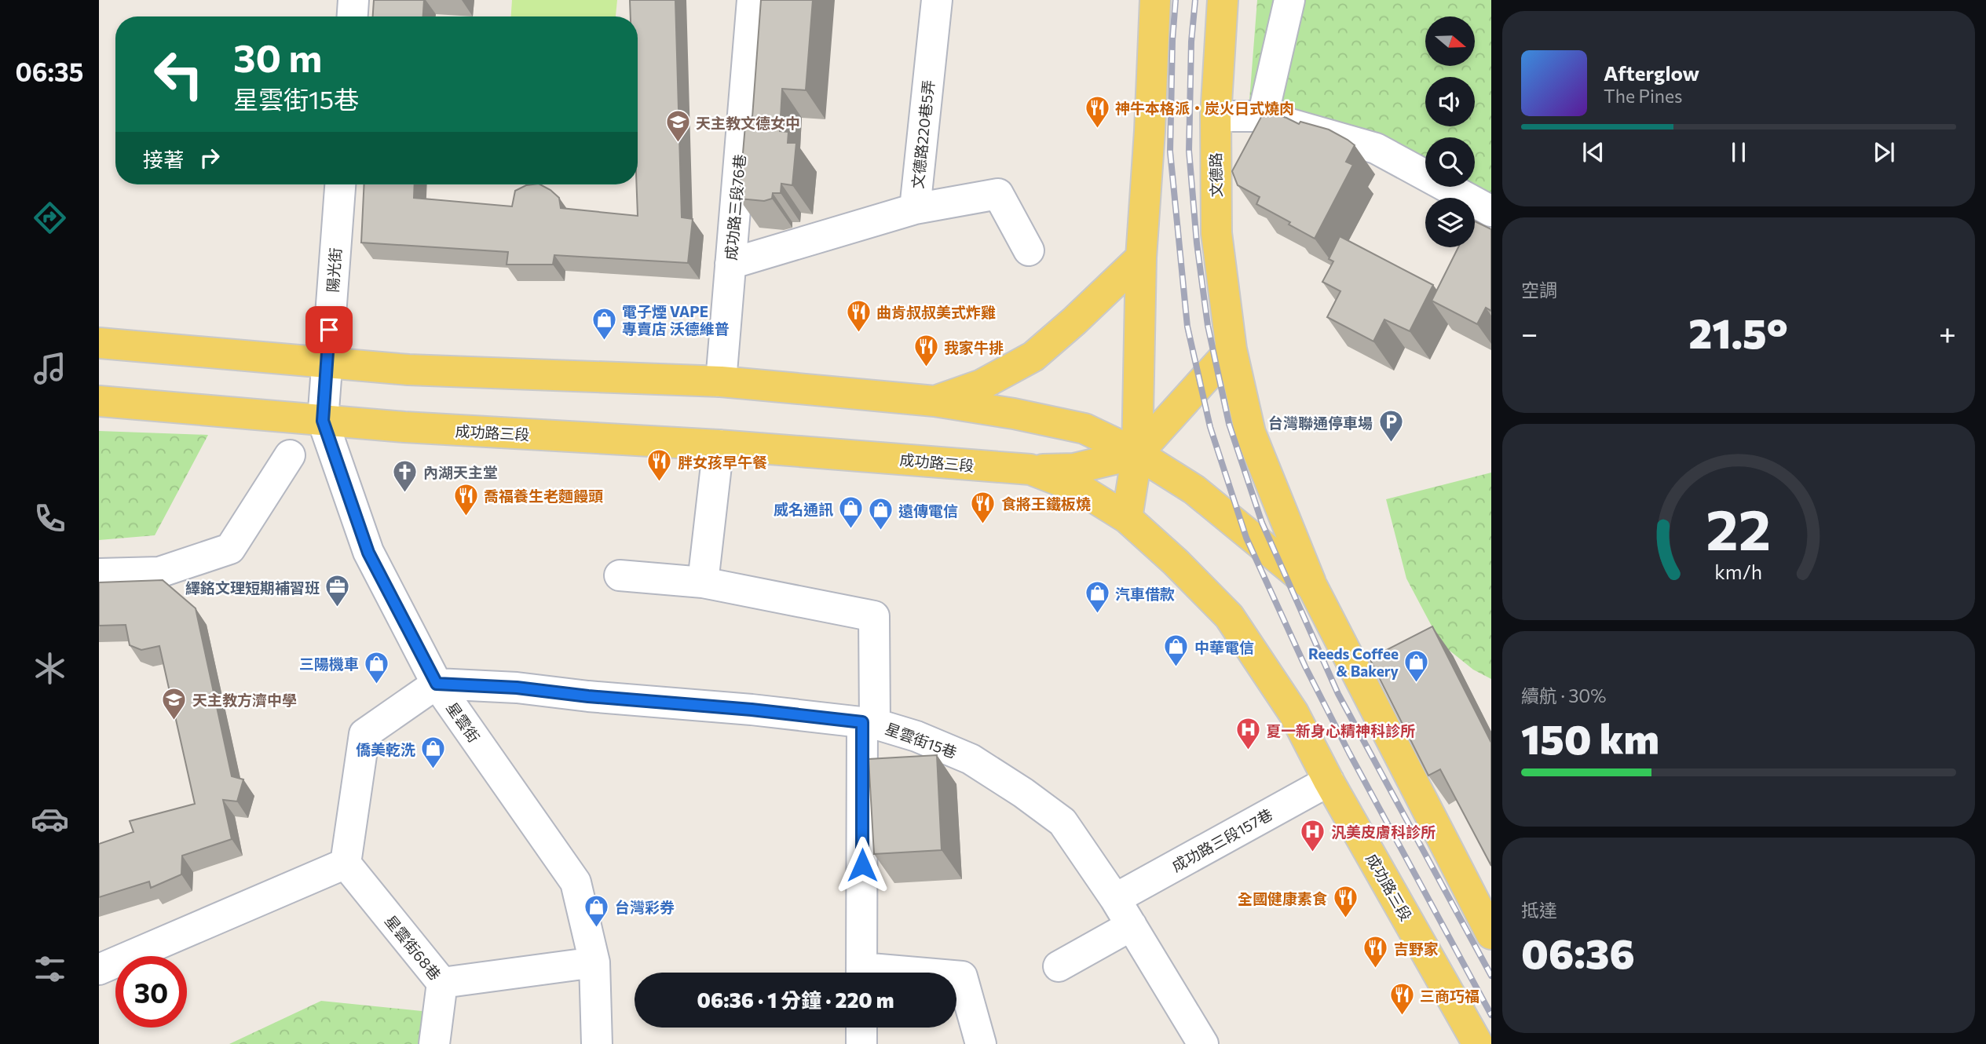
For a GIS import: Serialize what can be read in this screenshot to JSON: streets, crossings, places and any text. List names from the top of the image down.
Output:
{
  "streets": {
    "main road": ["文德路", "成功路三段"],
    "street": [
      "文德路220巷5弄",
      "成功路三段76巷",
      "陽光街",
      "星雲街",
      "星雲街15巷",
      "成功路三段157巷",
      "星雲街68巷"
    ]
  },
  "crossings": [
    ["文德路220巷5弄", "成功路三段76巷"],
    ["陽光街", "星雲街"],
    ["成功路三段", "星雲街"],
    ["成功路三段", "成功路三段157巷"],
    ["星雲街", "星雲街15巷"],
    ["星雲街15巷", "成功路三段157巷"]
  ],
  "places": {
    "restaurant": [
      "神牛本格派‧炭火日式燒肉",
      "曲肯叔叔美式炸雞",
      "我家牛排",
      "胖女孩早午餐",
      "喬福養生老麵饅頭",
      "食將王鐵板燒",
      "全國健康素食",
      "吉野家",
      "三商巧福"
    ],
    "school or university": ["天主教文德女中", "天主教方濟中學"],
    "shop": [
      "電子煙 VAPE 專賣店 沃德維普",
      "威名通訊",
      "遠傳電信",
      "汽車借款",
      "中華電信",
      "Reeds Coffee & Bakery",
      "三陽機車",
      "僑美乾洗",
      "台灣彩券"
    ],
    "parking": ["台灣聯通停車場"],
    "church": ["內湖天主堂"],
    "office": ["繹銘文理短期補習班"],
    "hospital": ["夏一新身心精神科診所", "汎美皮膚科診所"]
  },
  "north": "right",
  "page": {
    "tabs": "06:35",
    "turn": ["30 m", "星雲街15巷"],
    "song": ["Afterglow", "The Pines"],
    "then": "接著",
    "tile": [
      "空調",
      ["續航 · 30%", "150 km"],
      ["抵達", "06:36"]
    ],
    "heat": ["−", "21.5°", "+"],
    "limit": "30",
    "trip": "06:36 · 1 分鐘 · 220 m",
    "gauge": ["22", "km/h"]
  }
}
